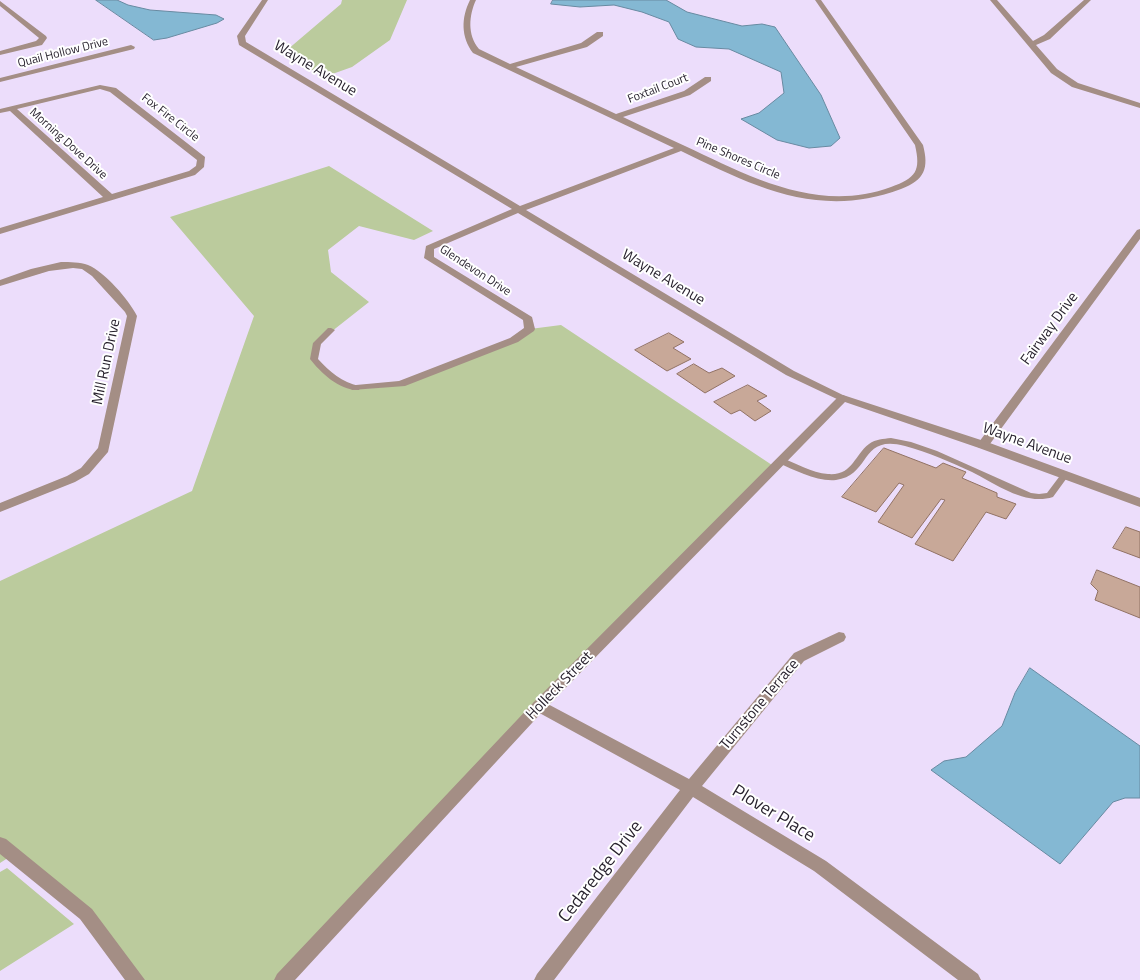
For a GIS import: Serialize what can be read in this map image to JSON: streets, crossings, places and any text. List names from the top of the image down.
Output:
{
  "streets": {
    "street": [
      "Quail Hollow Drive",
      "Wayne Avenue",
      "Foxtail Court",
      "Fox Fire Circle",
      "Morning Dove Drive",
      "Pine Shores Circle",
      "Glendevon Drive",
      "Fairway Drive",
      "Mill Run Drive",
      "Holleck Street",
      "Turnstone Terrace",
      "Plover Place",
      "Cedaredge Drive"
    ]
  },
  "crossings": [
    ["Wayne Avenue", "Glendevon Drive"],
    ["Wayne Avenue", "Fairway Drive"],
    ["Wayne Avenue", "Holleck Street"],
    ["Foxtail Court", "Pine Shores Circle"],
    ["Fox Fire Circle", "Morning Dove Drive"],
    ["Pine Shores Circle", "Glendevon Drive"],
    ["Holleck Street", "Plover Place"],
    ["Turnstone Terrace", "Plover Place"],
    ["Turnstone Terrace", "Cedaredge Drive"],
    ["Plover Place", "Cedaredge Drive"]
  ]
}
